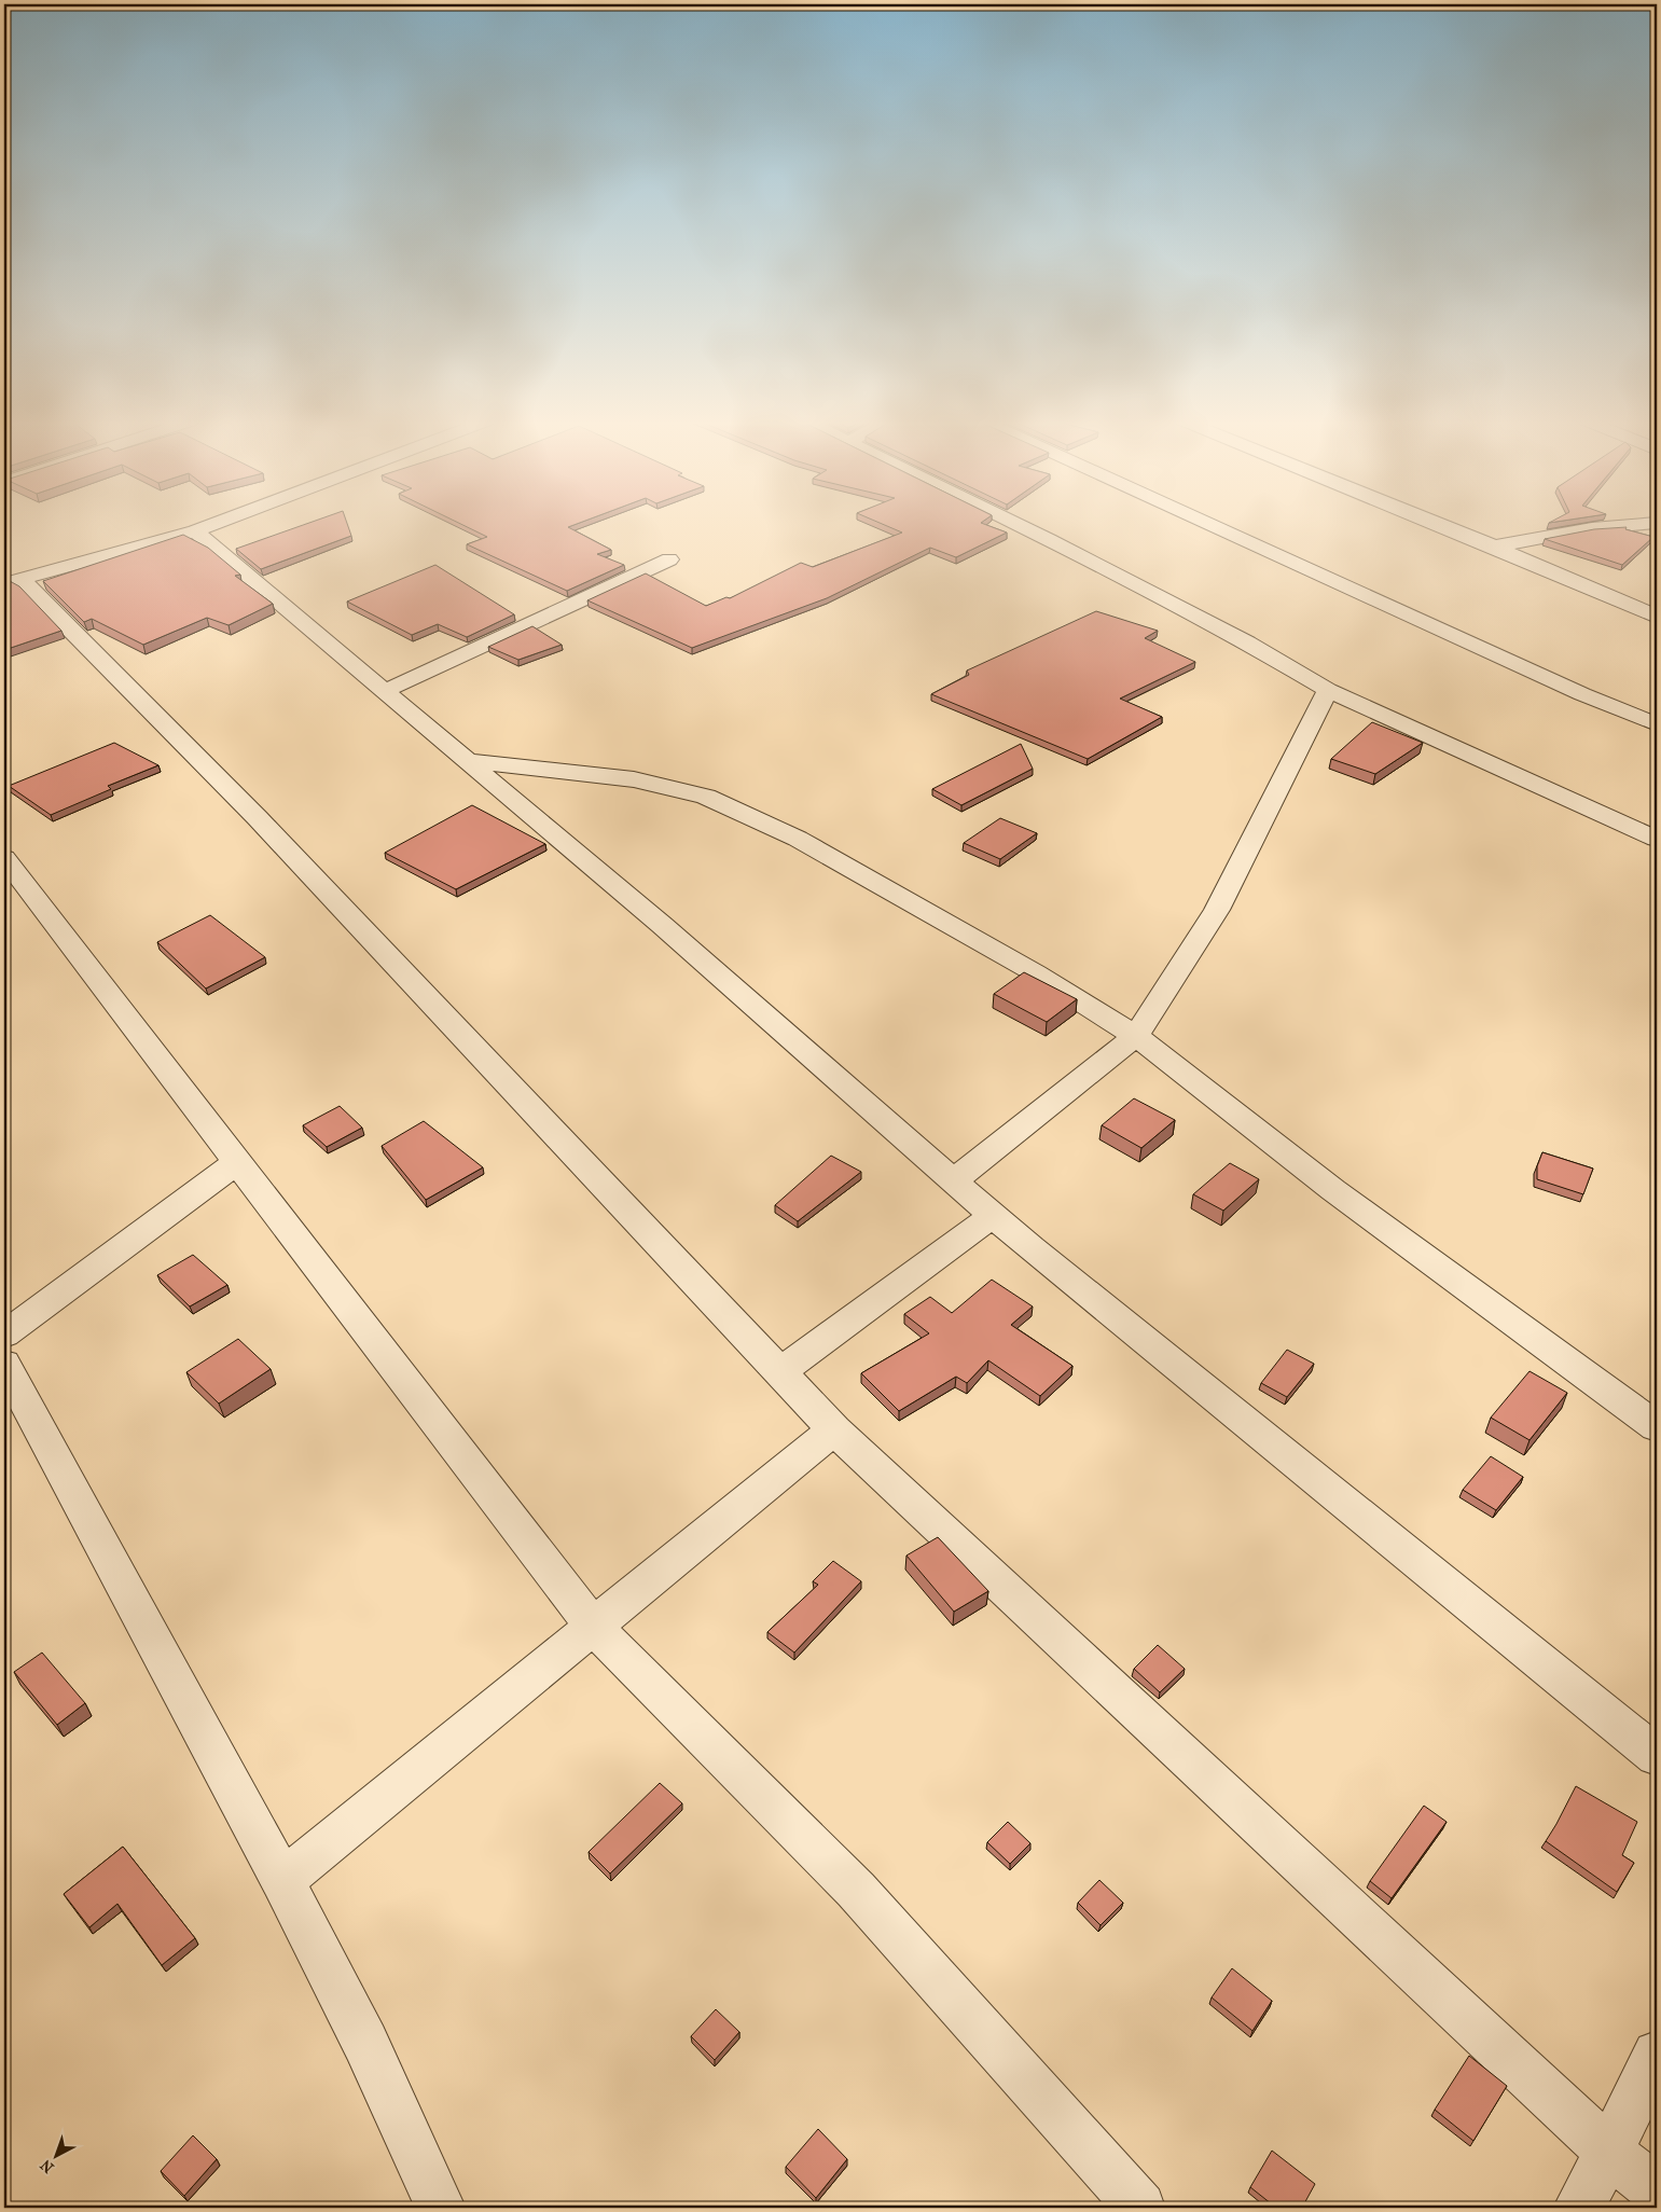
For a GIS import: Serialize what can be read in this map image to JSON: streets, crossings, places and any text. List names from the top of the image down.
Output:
{
  "north": "bottom left"
}
